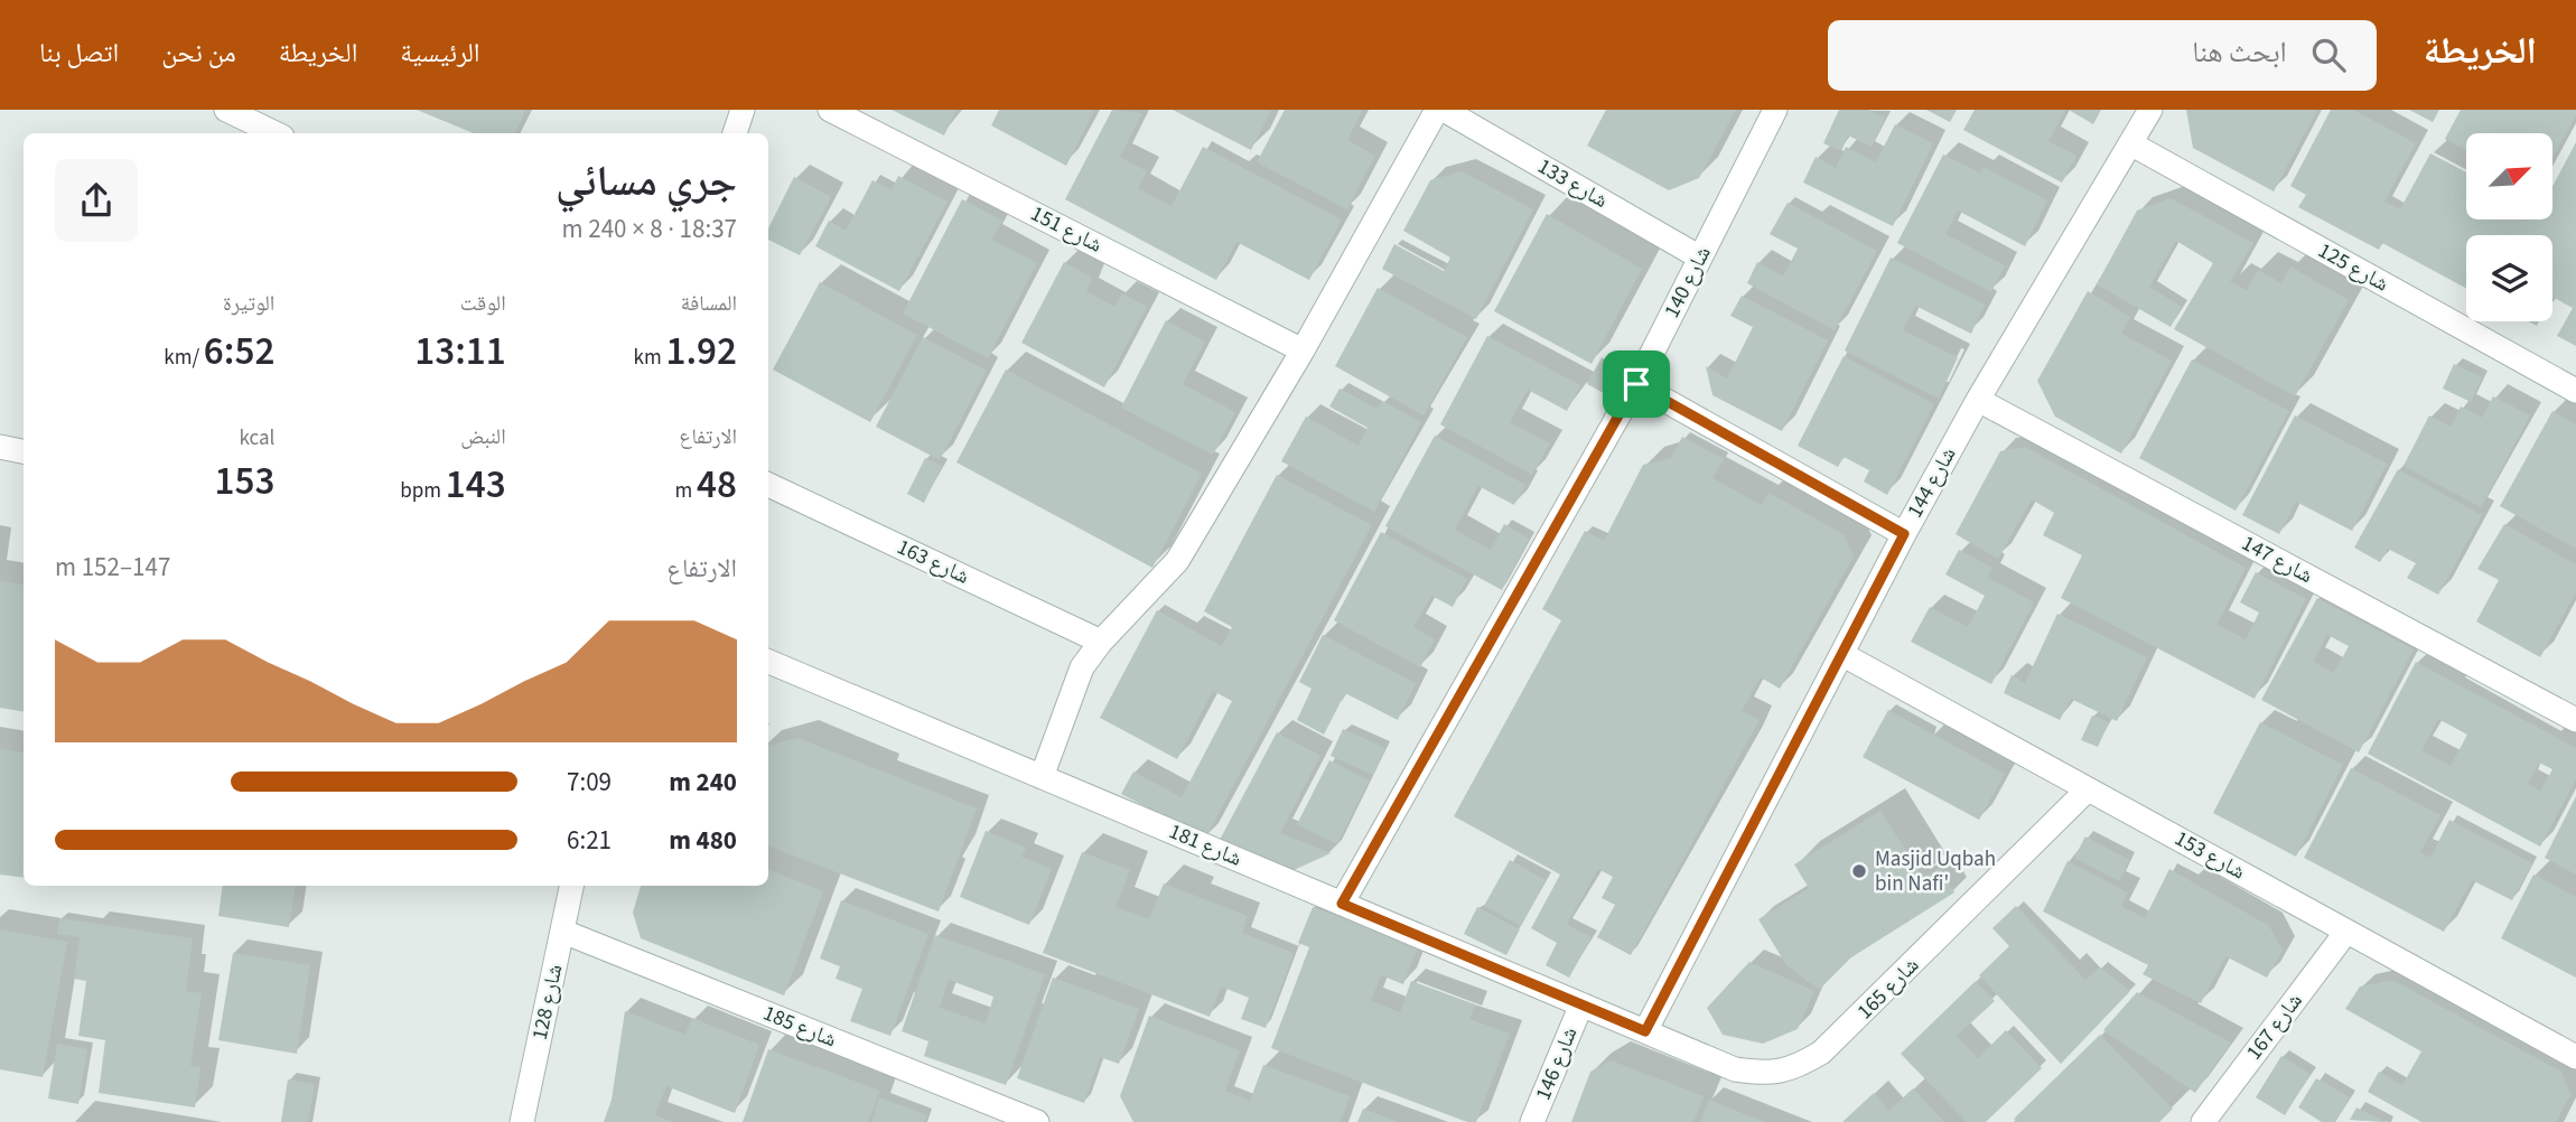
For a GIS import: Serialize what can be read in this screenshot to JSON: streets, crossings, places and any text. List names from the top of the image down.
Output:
{
  "streets": {
    "street": [
      "شارع 133",
      "شارع 151",
      "شارع 125",
      "شارع 140",
      "شارع 144",
      "شارع 147",
      "شارع 163",
      "شارع 181",
      "شارع 153",
      "شارع 165",
      "شارع 128",
      "شارع 185",
      "شارع 167",
      "شارع 146"
    ]
  },
  "crossings": [
    ["شارع 133", "شارع 140"],
    ["شارع 125", "شارع 144"],
    ["شارع 140", "شارع 181"],
    ["شارع 144", "شارع 147"],
    ["شارع 144", "شارع 181"],
    ["شارع 144", "شارع 153"],
    ["شارع 144", "شارع 165"],
    ["شارع 181", "شارع 165"],
    ["شارع 181", "شارع 146"],
    ["شارع 153", "شارع 165"],
    ["شارع 153", "شارع 167"],
    ["شارع 128", "شارع 185"]
  ],
  "places": ["Masjid Uqbah bin Nafi'"],
  "north": "top right",
  "page": {
    "header": "الخريطة",
    "search": "ابحث هنا",
    "nav": [
      "الرئيسية",
      "الخريطة",
      "من نحن",
      "اتصل بنا"
    ],
    "heading": ["جري مسائي", "18:37 · 8 × 240 m"],
    "stats": [
      ["المسافة", "1.92 km"],
      ["الوقت", "13:11"],
      ["الوتيرة", "6:52 /km"],
      ["الارتفاع", "48 m"],
      ["النبض", "143 bpm"],
      ["kcal", "153"]
    ],
    "chart": ["الارتفاع", "147–152 m"],
    "list": [
      {
        "name": "240 m",
        "note": "7:09"
      },
      {
        "name": "480 m",
        "note": "6:21"
      }
    ]
  }
}
